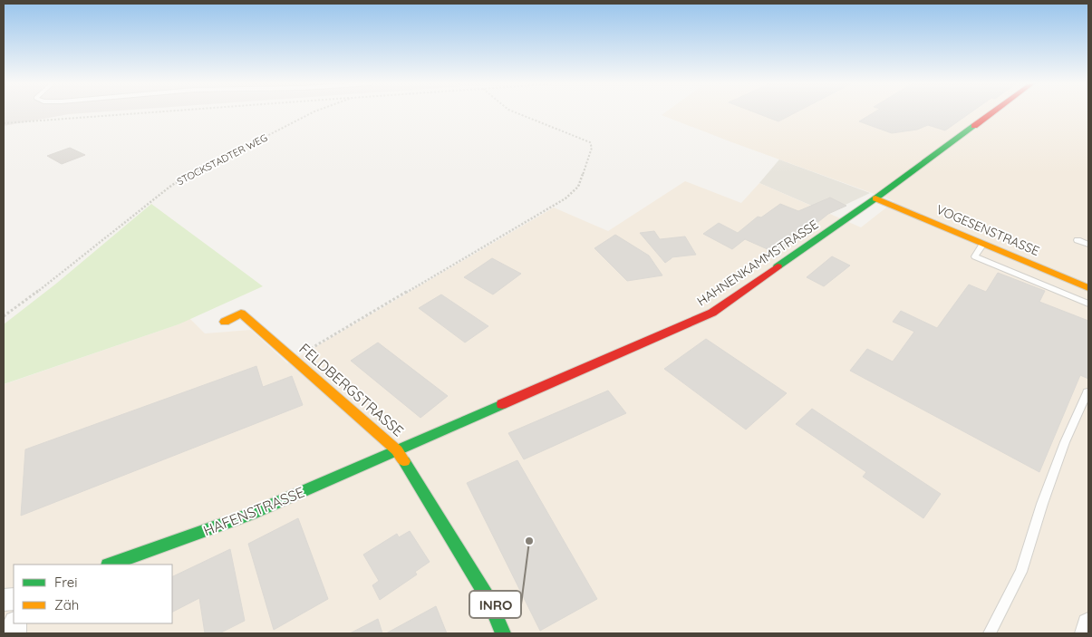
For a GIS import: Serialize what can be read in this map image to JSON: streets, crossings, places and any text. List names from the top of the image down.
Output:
{
  "streets": {
    "street": [
      "VOGESENSTRASSE",
      "HAHNENKAMMSTRASSE",
      "FELDBERGSTRASSE",
      "HAFENSTRASSE"
    ],
    "path": ["STOCKSTADTER WEG"]
  },
  "crossings": [
    ["VOGESENSTRASSE", "HAHNENKAMMSTRASSE"],
    ["HAHNENKAMMSTRASSE", "FELDBERGSTRASSE"],
    ["HAHNENKAMMSTRASSE", "HAFENSTRASSE"],
    ["FELDBERGSTRASSE", "HAFENSTRASSE"]
  ],
  "places": ["INRO"],
  "legend": ["Frei", "Zäh"]
}
